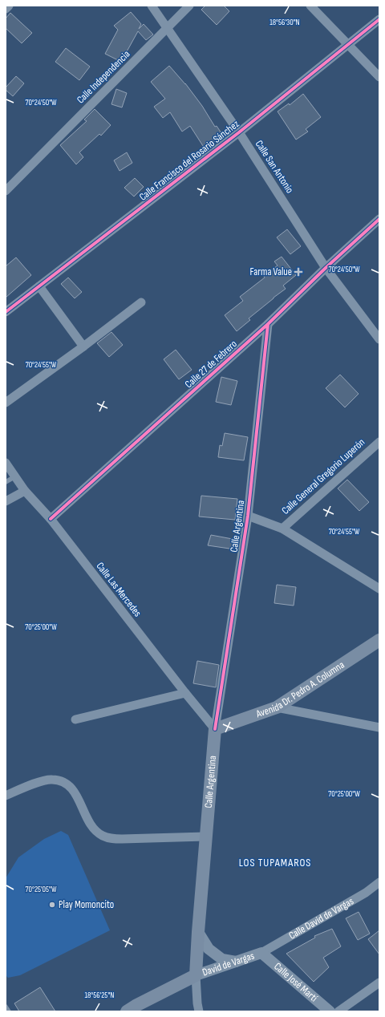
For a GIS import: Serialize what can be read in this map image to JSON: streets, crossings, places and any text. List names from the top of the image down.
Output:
{
  "streets": {
    "main road": ["Calle Argentina", "Avenida Dr. Pedro A. Columna"],
    "street": [
      "Calle Independencia",
      "Calle Francisco del Rosario Sánchez",
      "Calle San Antonio",
      "Calle 27 de Febrero",
      "Calle General Gregorio Luperón",
      "Calle Las Mercedes",
      "Calle David de Vargas",
      "David de Vargas",
      "Calle José Martí"
    ]
  },
  "crossings": [
    ["Calle Independencia", "Calle San Antonio"],
    ["Calle Francisco del Rosario Sánchez", "Calle San Antonio"],
    ["Calle San Antonio", "Calle 27 de Febrero"],
    ["Calle 27 de Febrero", "Calle Argentina"],
    ["Calle 27 de Febrero", "Calle Las Mercedes"],
    ["Calle Argentina", "Calle Las Mercedes"],
    ["Calle Argentina", "Avenida Dr. Pedro A. Columna"],
    ["Calle Argentina", "David de Vargas"],
    ["Calle Las Mercedes", "Avenida Dr. Pedro A. Columna"],
    ["Calle David de Vargas", "David de Vargas"],
    ["Calle David de Vargas", "Calle José Martí"],
    ["David de Vargas", "Calle José Martí"]
  ],
  "districts": ["LOS TUPAMAROS"],
  "places": {
    "health": ["Farma Value"],
    "other": ["Play Momoncito"]
  },
  "coordinates": [
    "18°56'30\"N",
    "70°24'50\"W",
    "70°24'55\"W",
    "70°25'00\"W",
    "70°25'05\"W",
    "18°56'25\"N"
  ]
}
